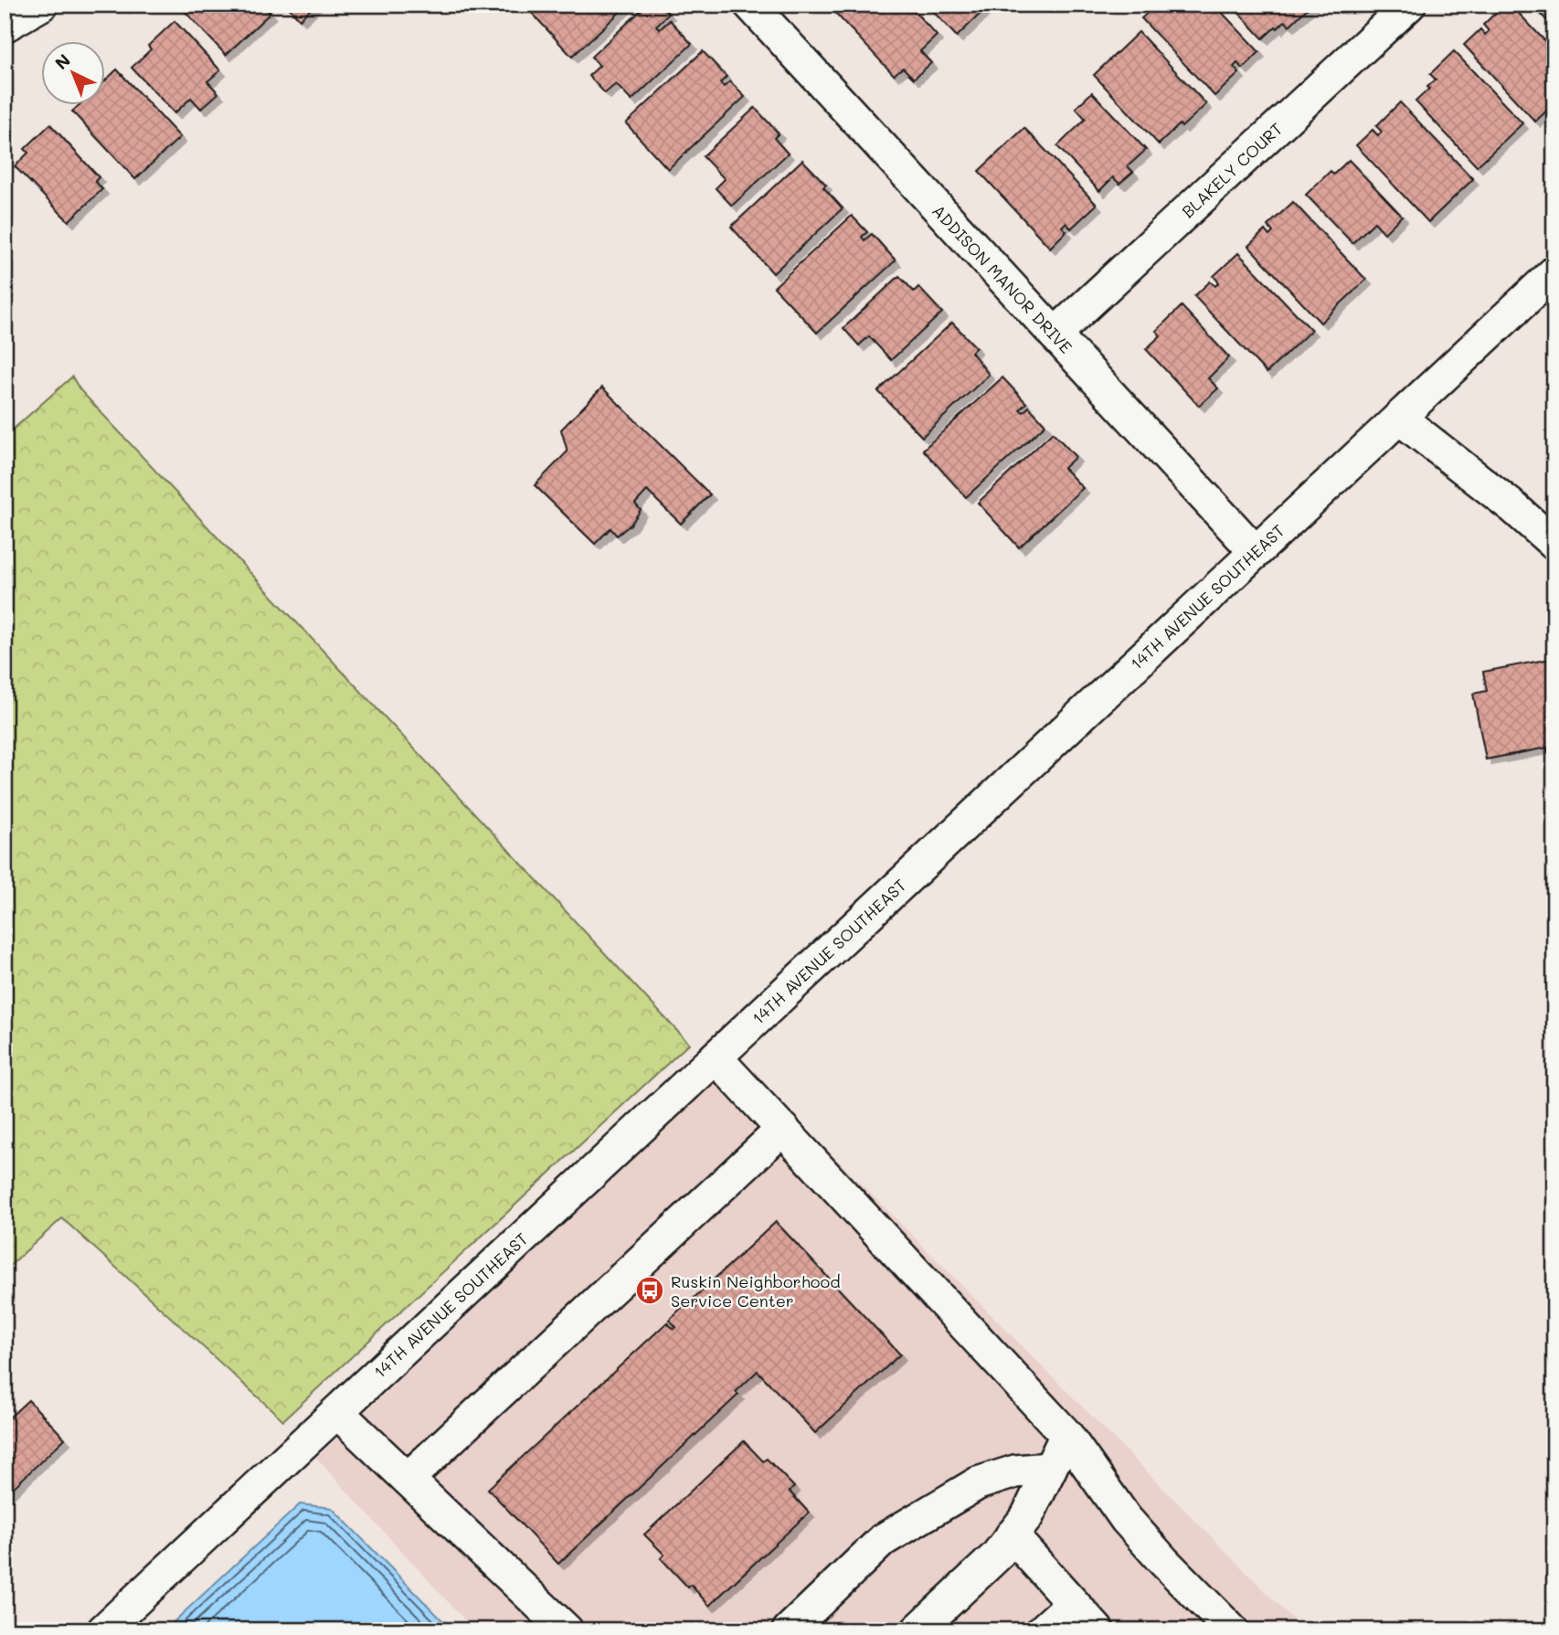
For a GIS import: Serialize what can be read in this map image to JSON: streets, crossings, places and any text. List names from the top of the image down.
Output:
{
  "streets": {
    "street": ["BLAKELY COURT", "ADDISON MANOR DRIVE", "14TH AVENUE SOUTHEAST"]
  },
  "crossings": [
    ["BLAKELY COURT", "ADDISON MANOR DRIVE"],
    ["ADDISON MANOR DRIVE", "14TH AVENUE SOUTHEAST"]
  ],
  "places": {
    "bus stop": ["Ruskin Neighborhood Service Center"]
  },
  "north": "top left"
}
